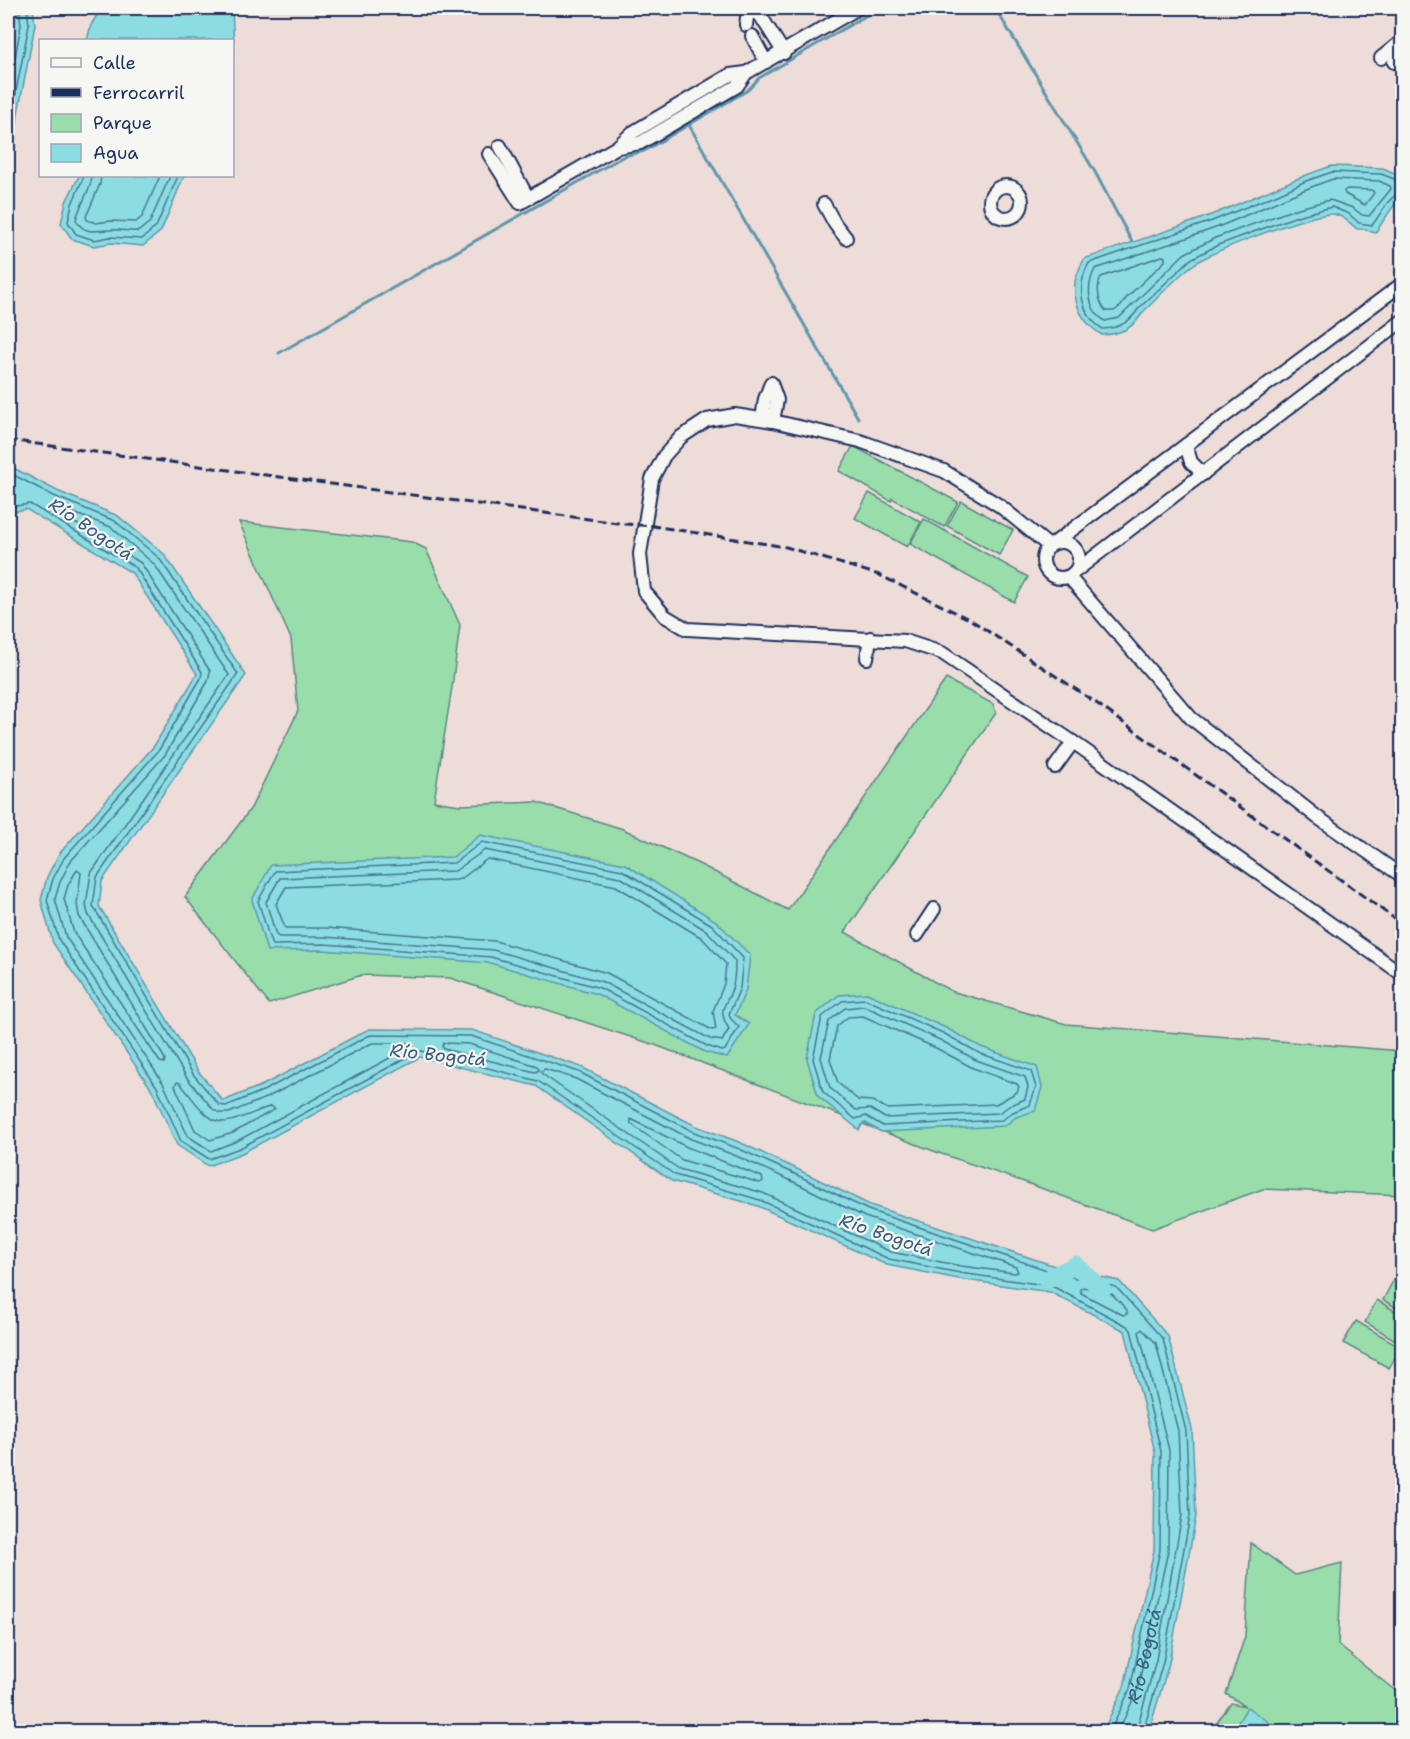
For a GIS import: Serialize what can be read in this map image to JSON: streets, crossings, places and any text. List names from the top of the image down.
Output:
{
  "water": ["Río Bogotá"],
  "legend": [
    "Calle",
    "Ferrocarril",
    "Parque",
    "Agua"
  ]
}
